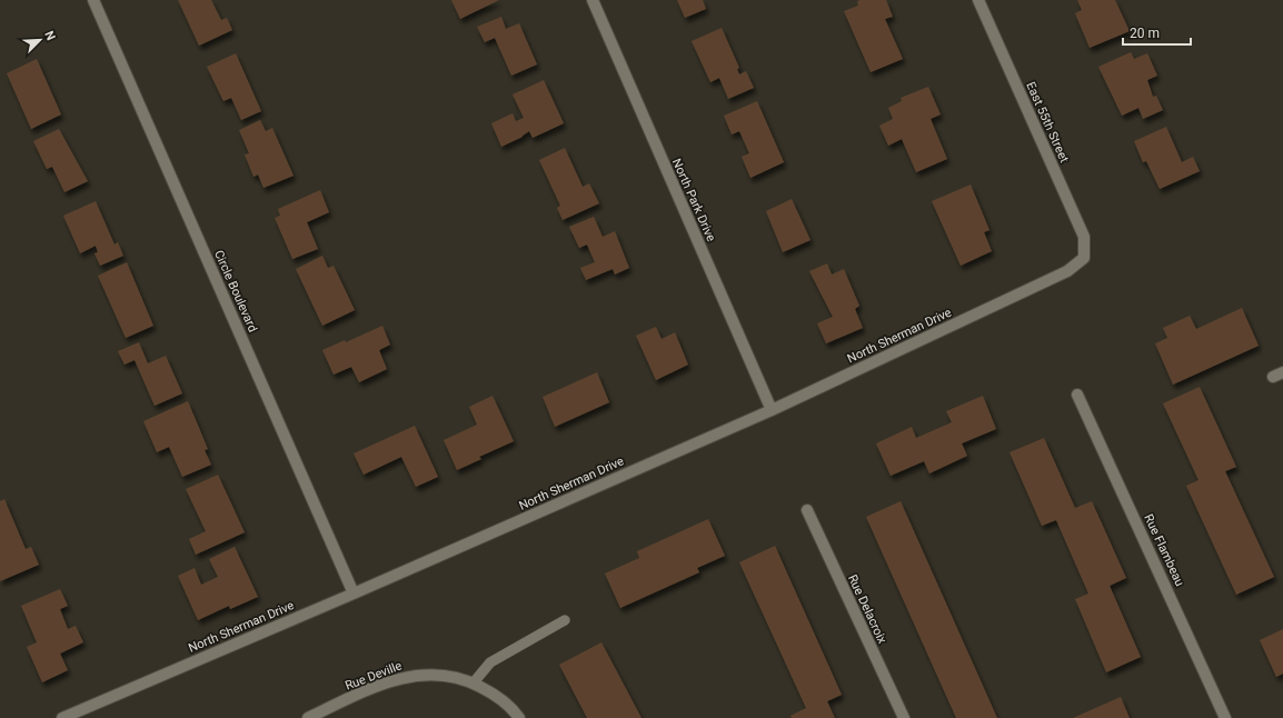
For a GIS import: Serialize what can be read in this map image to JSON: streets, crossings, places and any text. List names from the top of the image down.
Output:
{
  "streets": {
    "street": [
      "East 55th Street",
      "North Park Drive",
      "Circle Boulevard",
      "North Sherman Drive",
      "Rue Flambeau",
      "Rue Delacroix",
      "Rue Deville"
    ]
  },
  "crossings": [
    ["East 55th Street", "North Sherman Drive"],
    ["North Park Drive", "North Sherman Drive"],
    ["Circle Boulevard", "North Sherman Drive"]
  ],
  "scale_bar": "20 m",
  "north": "top right"
}
